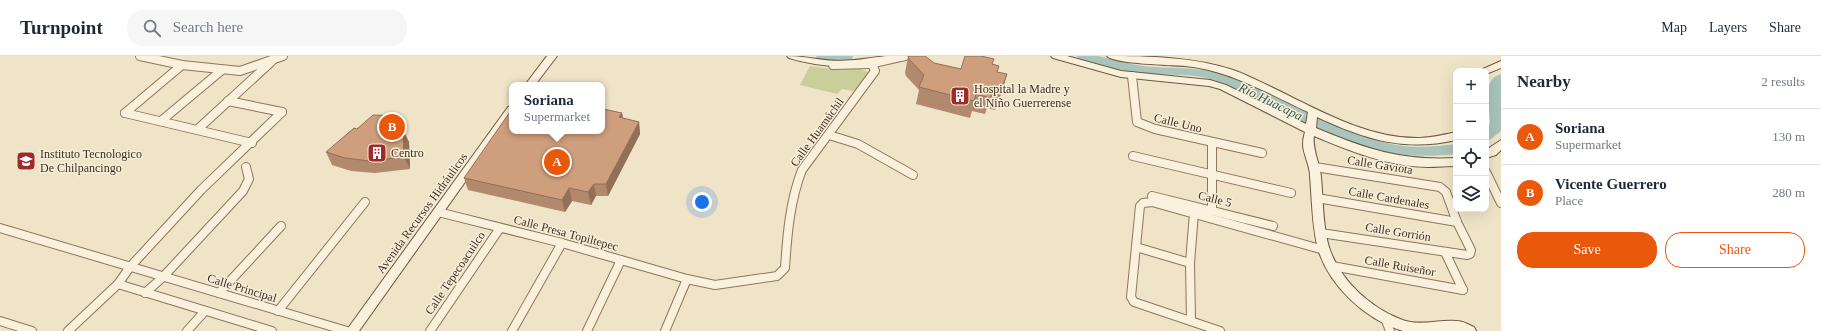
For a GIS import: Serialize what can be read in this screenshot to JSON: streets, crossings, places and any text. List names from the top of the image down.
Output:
{
  "streets": {
    "main road": ["Avenida Recursos Hidráulicos"],
    "street": [
      "Calle Uno",
      "Calle Huamúchil",
      "Calle Gaviota",
      "Calle Cardenales",
      "Calle 5",
      "Calle Gorrión",
      "Calle Presa Topiltepec",
      "Calle Ruiseñor",
      "Calle Tepecoacuilco",
      "Calle Principal"
    ]
  },
  "crossings": [
    ["Calle Huamúchil", "Calle Presa Topiltepec"],
    ["Calle Gaviota", "Calle Cardenales"],
    ["Calle Gaviota", "Calle Gorrión"],
    ["Calle Cardenales", "Calle Gorrión"],
    ["Avenida Recursos Hidráulicos", "Calle Presa Topiltepec"],
    ["Calle Gorrión", "Calle Ruiseñor"],
    ["Calle Presa Topiltepec", "Calle Tepecoacuilco"]
  ],
  "water": ["Río Huacapa"],
  "places": {
    "building": ["Hospital la Madre y el Niño Guerrerense", "Centro"],
    "school or university": ["Instituto Tecnologico De Chilpancingo"]
  },
  "page": {
    "header": "Turnpoint",
    "search": "Search here",
    "nav": ["Map", "Layers", "Share"],
    "heading": ["Nearby", "2 results"],
    "map_buttons": ["+", "−"],
    "popup": ["Soriana", "Supermarket"],
    "list": [
      {
        "mark": "A",
        "name": "Soriana",
        "note": "Supermarket",
        "value": "130 m"
      },
      {
        "mark": "B",
        "name": "Vicente Guerrero",
        "note": "Place",
        "value": "280 m"
      }
    ],
    "pins": ["B", "A"],
    "buttons": ["Save", "Share"]
  }
}
